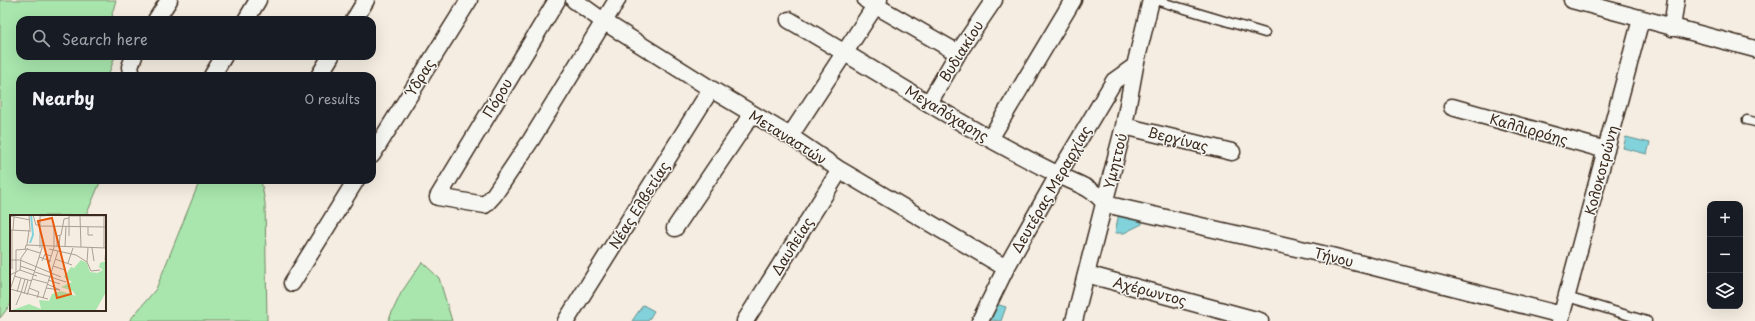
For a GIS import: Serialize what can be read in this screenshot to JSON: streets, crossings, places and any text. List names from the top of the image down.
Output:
{
  "streets": {
    "street": [
      "Βυδιακίου",
      "Ύδρας",
      "Πόρου",
      "Μεγαλόχαρης",
      "Καλλιρρόης",
      "Μεταναστών",
      "Βεργίνας",
      "Υμηττού",
      "Κολοκοτρώνη",
      "Δευτέρας Μεραρχίας",
      "Νέας Ελβετίας",
      "Δαυλείας",
      "Τήνου",
      "Αχέρωντος"
    ]
  },
  "crossings": [
    ["Βυδιακίου", "Μεγαλόχαρης"],
    ["Πόρου", "Μεταναστών"],
    ["Μεγαλόχαρης", "Υμηττού"],
    ["Μεγαλόχαρης", "Δευτέρας Μεραρχίας"],
    ["Μεγαλόχαρης", "Τήνου"],
    ["Καλλιρρόης", "Κολοκοτρώνη"],
    ["Μεταναστών", "Δευτέρας Μεραρχίας"],
    ["Μεταναστών", "Νέας Ελβετίας"],
    ["Μεταναστών", "Δαυλείας"],
    ["Βεργίνας", "Υμηττού"],
    ["Υμηττού", "Δευτέρας Μεραρχίας"],
    ["Υμηττού", "Τήνου"],
    ["Υμηττού", "Αχέρωντος"],
    ["Κολοκοτρώνη", "Τήνου"]
  ],
  "page": {
    "search": "Search here",
    "heading": ["Nearby", "0 results"],
    "map_buttons": ["+", "−"]
  }
}
